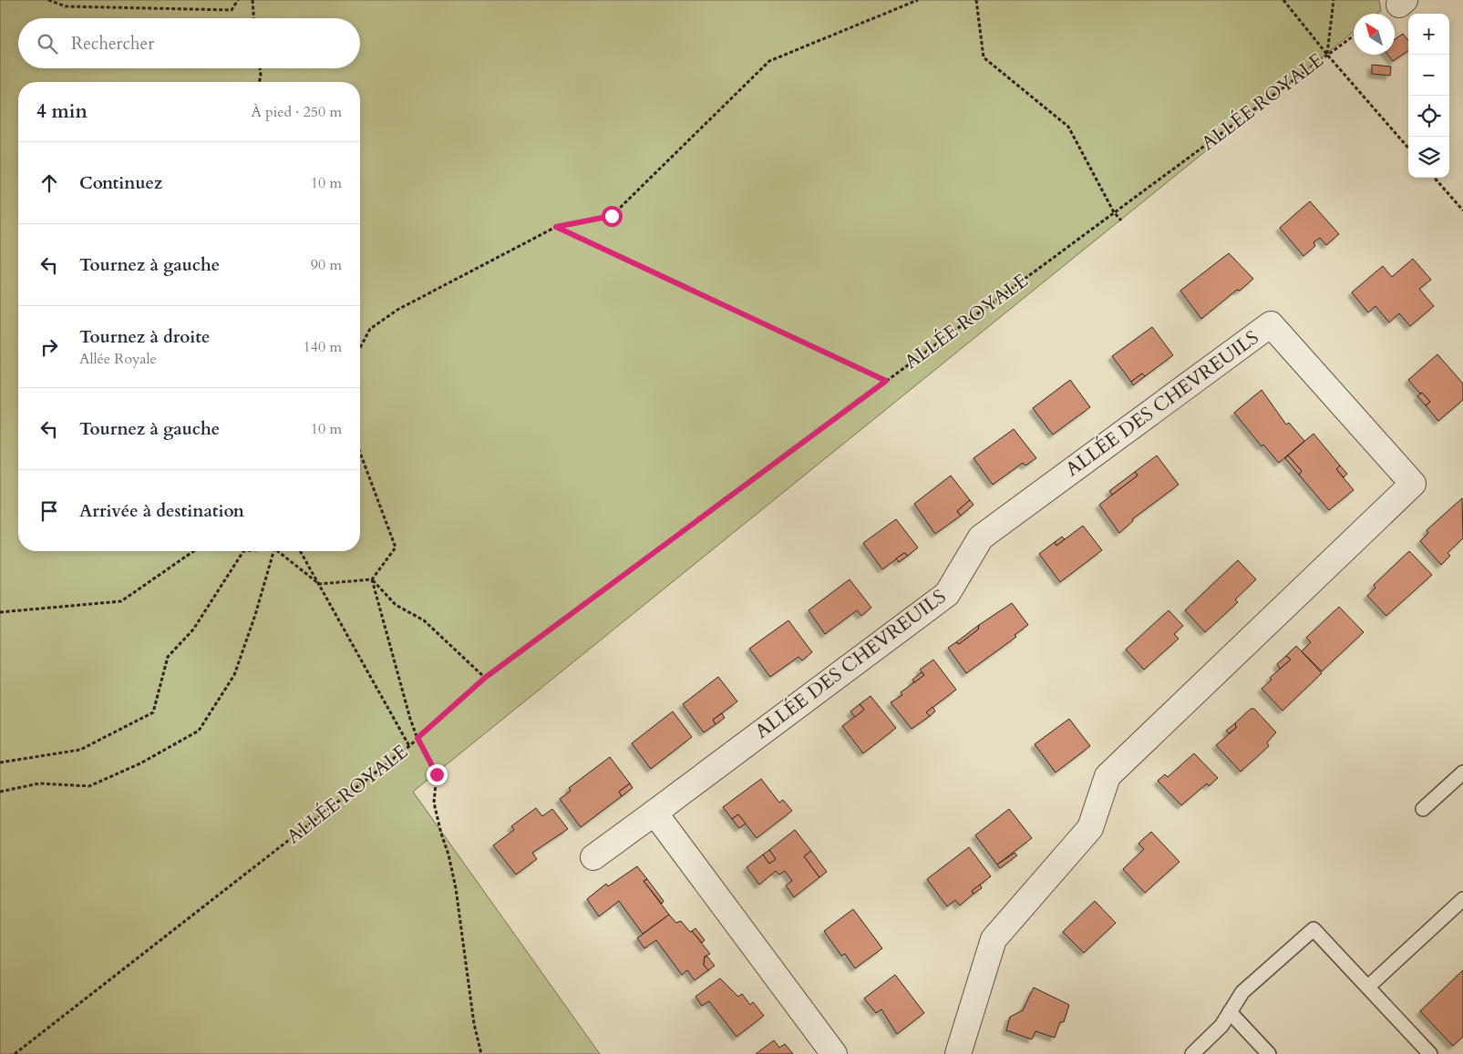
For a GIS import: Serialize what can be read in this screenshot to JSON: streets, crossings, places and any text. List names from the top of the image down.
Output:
{
  "streets": {
    "street": ["ALLÉE DES CHEVREUILS"],
    "path": ["ALLÉE ROYALE"]
  },
  "north": "top left",
  "page": {
    "map_buttons": ["+", "−"],
    "search": "Rechercher",
    "heading": ["4 min", "À pied · 250 m"],
    "list": [
      ["Continuez", "10 m"],
      ["Tournez à gauche", "90 m"],
      ["Tournez à droite", "Allée Royale", "140 m"],
      ["Tournez à gauche", "10 m"],
      "Arrivée à destination"
    ]
  }
}
